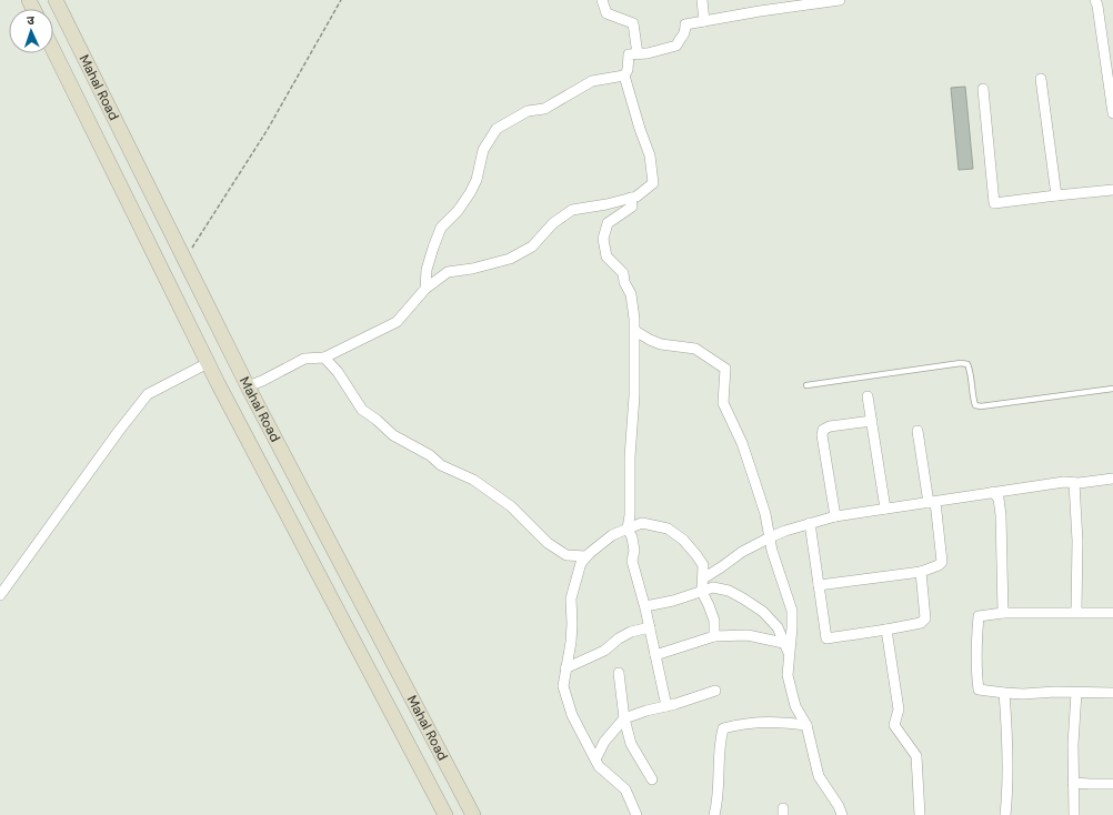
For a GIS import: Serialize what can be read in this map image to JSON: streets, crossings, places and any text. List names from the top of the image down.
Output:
{
  "streets": {
    "main road": ["Mahal Road"]
  },
  "north": "top"
}
